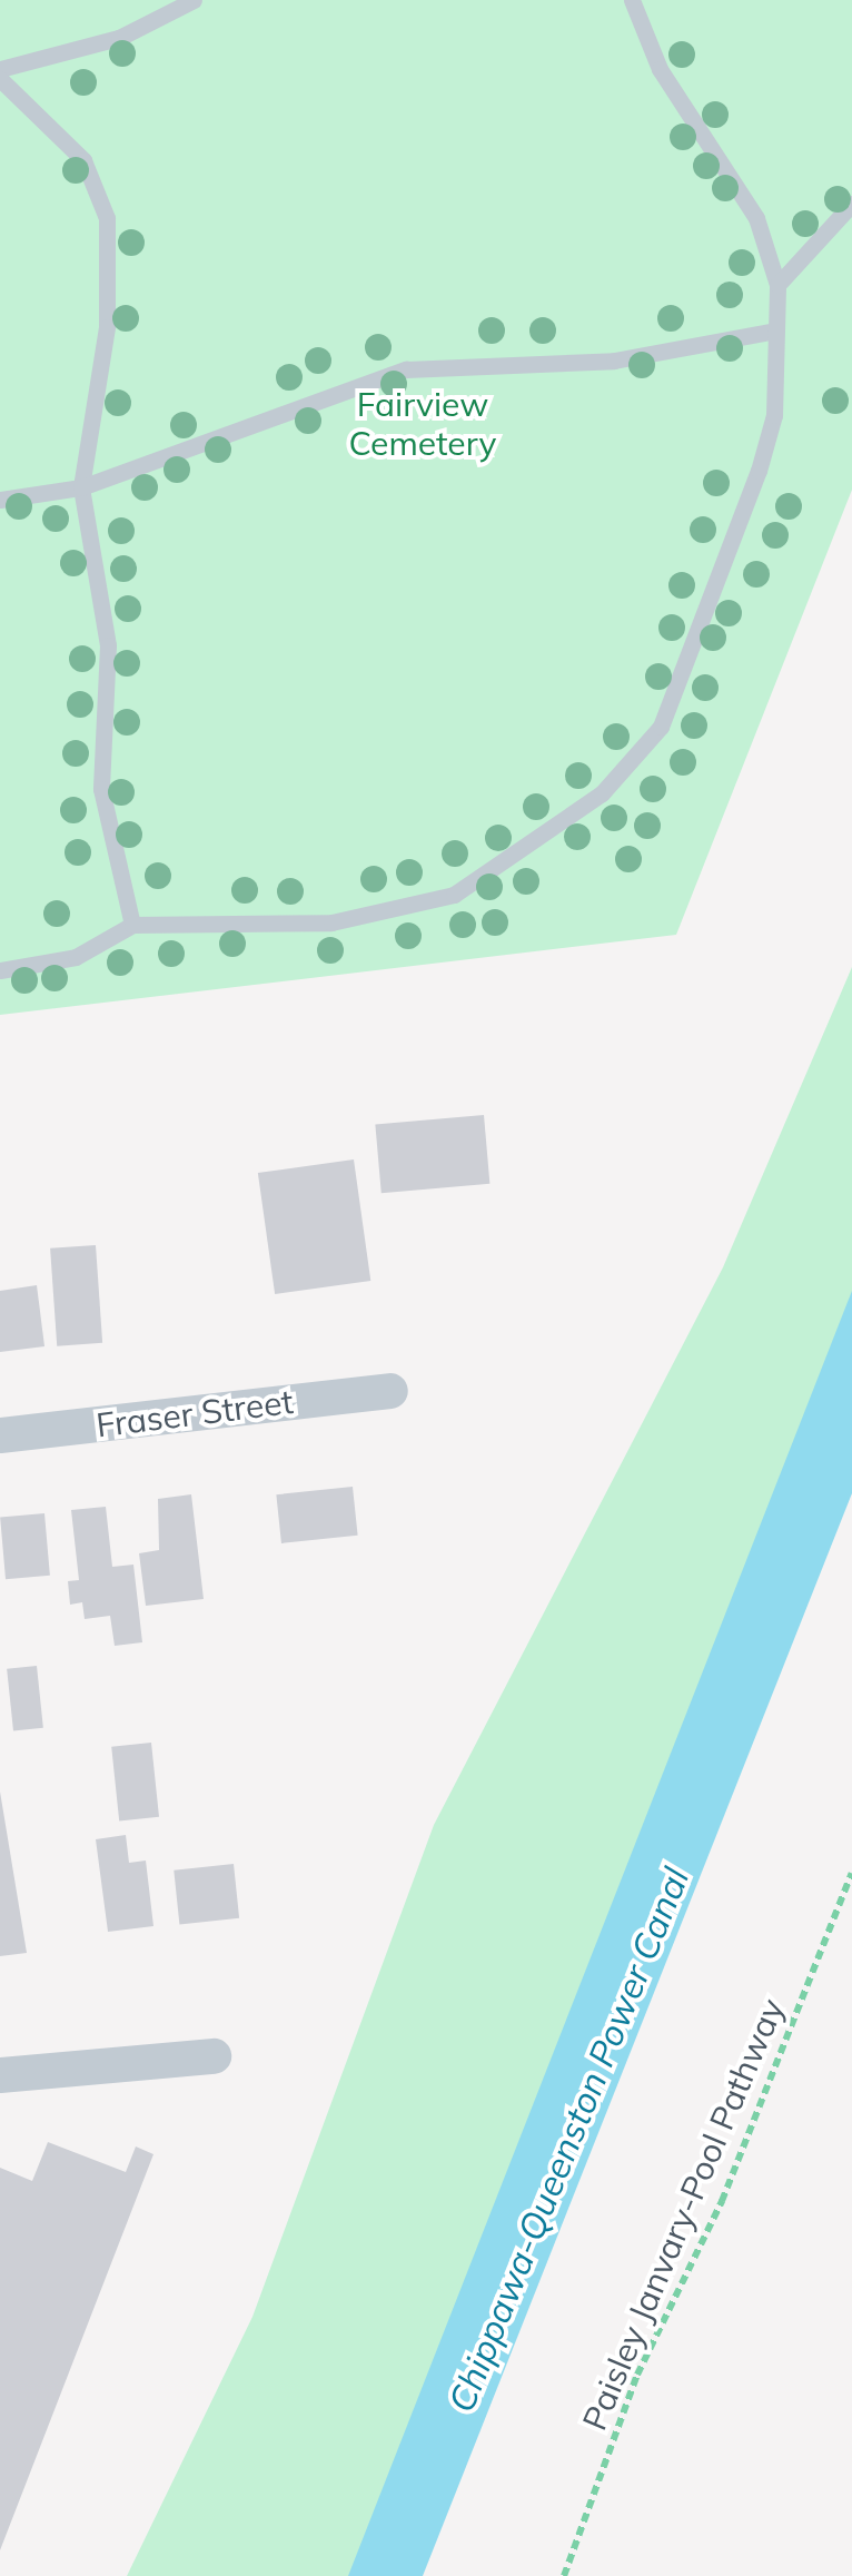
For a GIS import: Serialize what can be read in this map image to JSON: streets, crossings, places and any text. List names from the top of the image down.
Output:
{
  "streets": {
    "street": ["Fraser Street"],
    "path": ["Paisley Janvary-Pool Pathway"]
  },
  "water": ["Chippawa-Queenston Power Canal"],
  "parks": ["Fairview Cemetery"]
}
